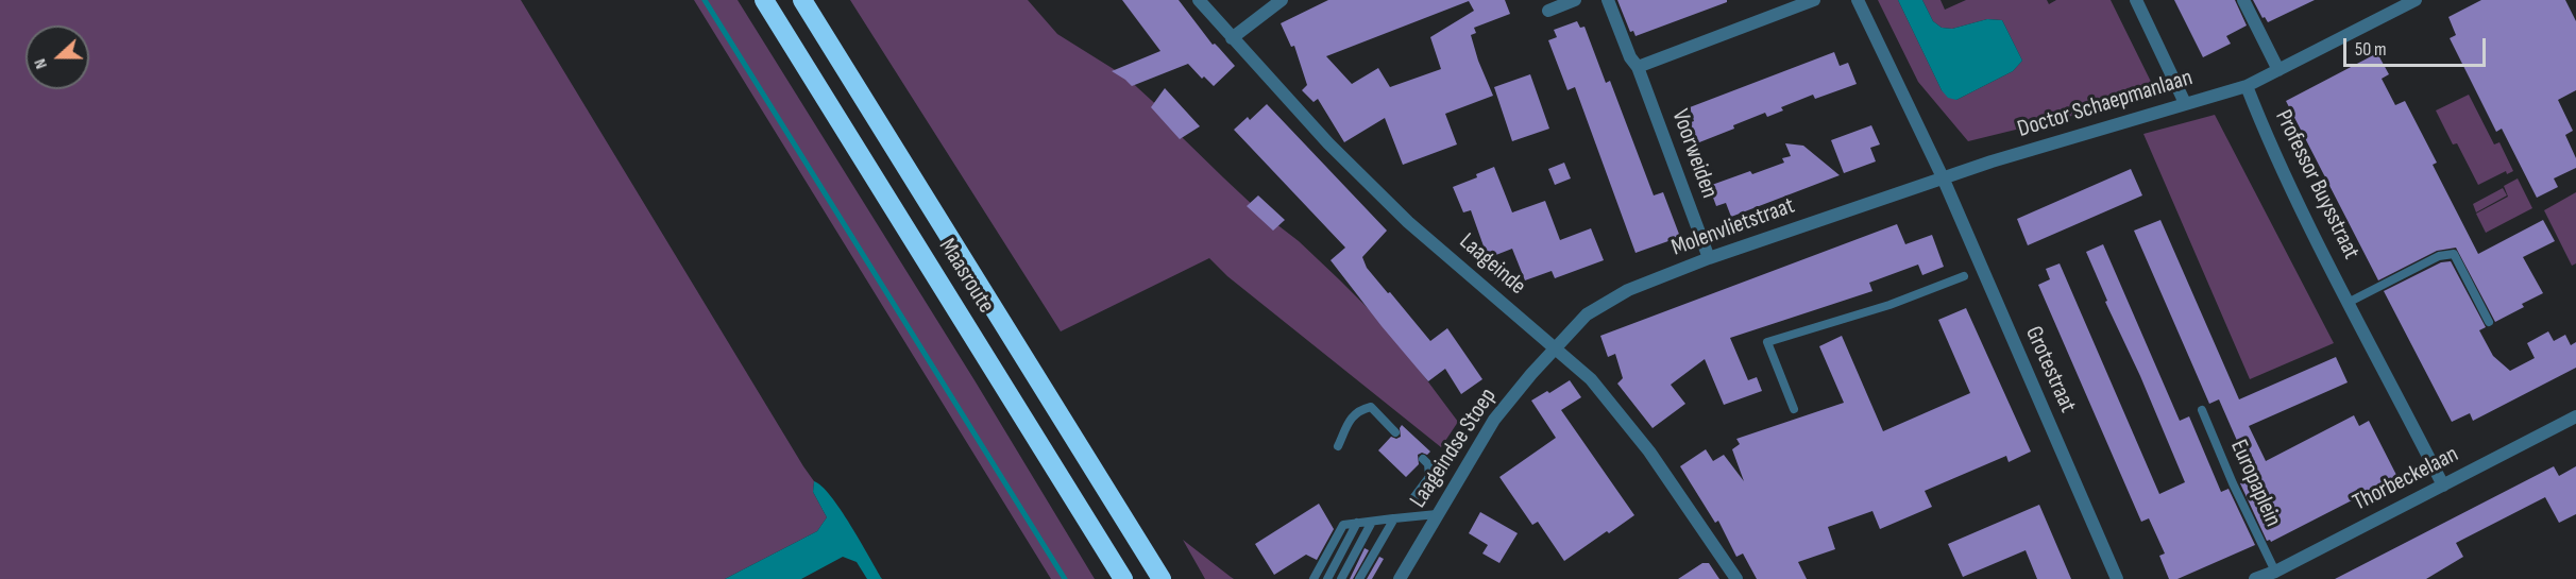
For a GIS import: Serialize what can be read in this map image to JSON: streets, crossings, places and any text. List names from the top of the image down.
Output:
{
  "streets": {
    "highway": ["Maasroute"],
    "street": [
      "Doctor Schaepmanlaan",
      "Voorweiden",
      "Professor Buysstraat",
      "Molenvlietstraat",
      "Laageinde",
      "Grotestraat",
      "Laageindse Stoep",
      "Thorbeckelaan"
    ],
    "lane": ["Europaplein"]
  },
  "crossings": [
    ["Doctor Schaepmanlaan", "Professor Buysstraat"],
    ["Doctor Schaepmanlaan", "Molenvlietstraat"],
    ["Doctor Schaepmanlaan", "Grotestraat"],
    ["Voorweiden", "Molenvlietstraat"],
    ["Professor Buysstraat", "Thorbeckelaan"],
    ["Molenvlietstraat", "Laageinde"],
    ["Molenvlietstraat", "Grotestraat"],
    ["Molenvlietstraat", "Laageindse Stoep"],
    ["Laageinde", "Laageindse Stoep"],
    ["Thorbeckelaan", "Europaplein"]
  ],
  "scale_bar": "50 m",
  "north": "left"
}
